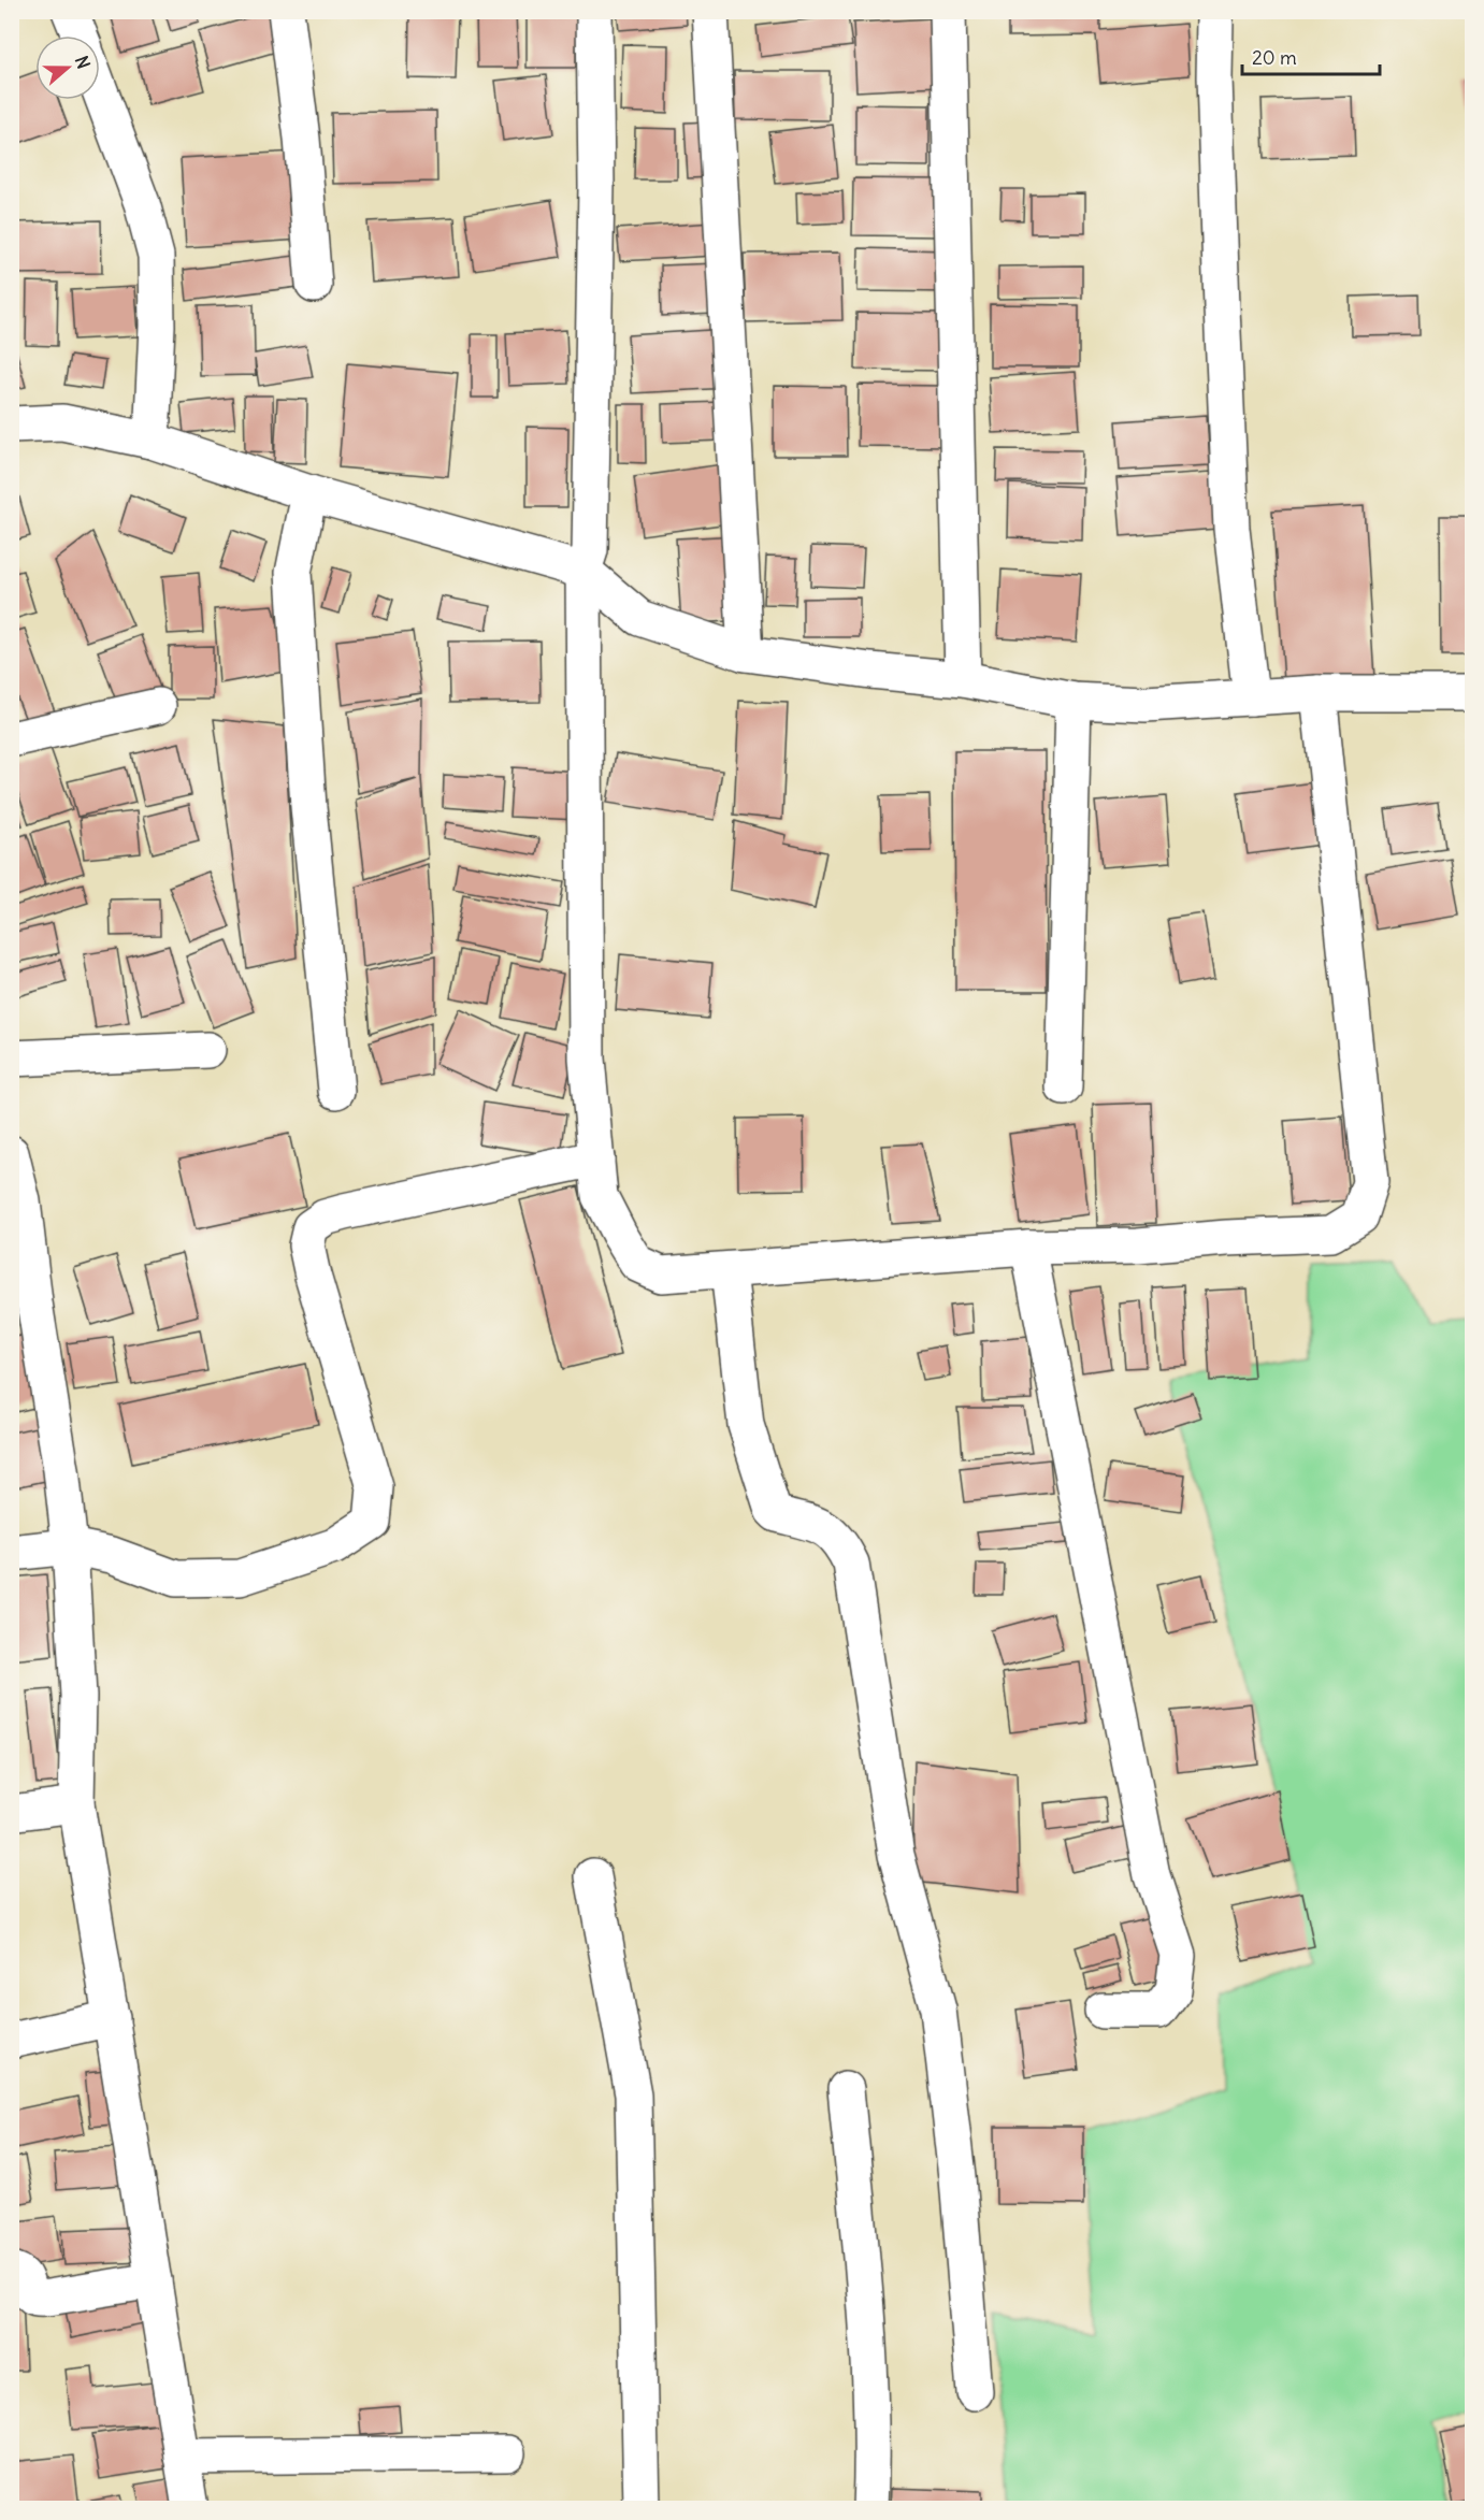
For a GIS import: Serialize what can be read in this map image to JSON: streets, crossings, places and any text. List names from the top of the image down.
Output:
{
  "scale_bar": "20 m",
  "north": "right"
}
